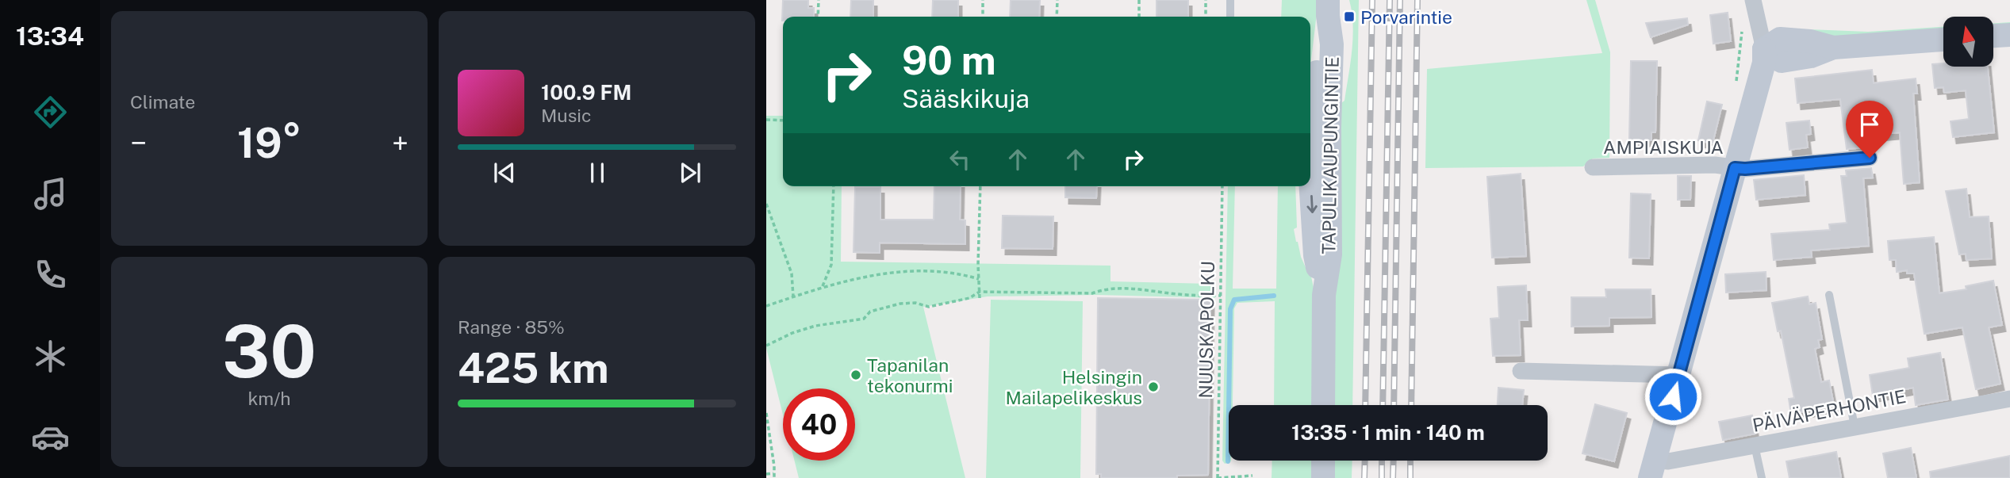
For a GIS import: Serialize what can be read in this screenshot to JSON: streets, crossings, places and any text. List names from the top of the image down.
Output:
{
  "streets": {
    "street": ["AMPIAISKUJA", "TAPULIKAUPUNGINTIE", "PÄIVÄPERHONTIE"],
    "path": ["NUUSKAPOLKU"]
  },
  "places": {
    "transit": ["Porvarintie"],
    "other": ["Tapanilan tekonurmi", "Helsingin Mailapelikeskus"]
  },
  "north": "top",
  "page": {
    "tabs": "13:34",
    "tile": [
      "Climate",
      ["30", "km/h"],
      ["Range · 85%", "425 km"]
    ],
    "turn": ["90 m", "Sääskikuja"],
    "song": ["100.9 FM", "Music"],
    "heat": ["−", "19°", "+"],
    "limit": "40",
    "trip": "13:35 · 1 min · 140 m"
  }
}
